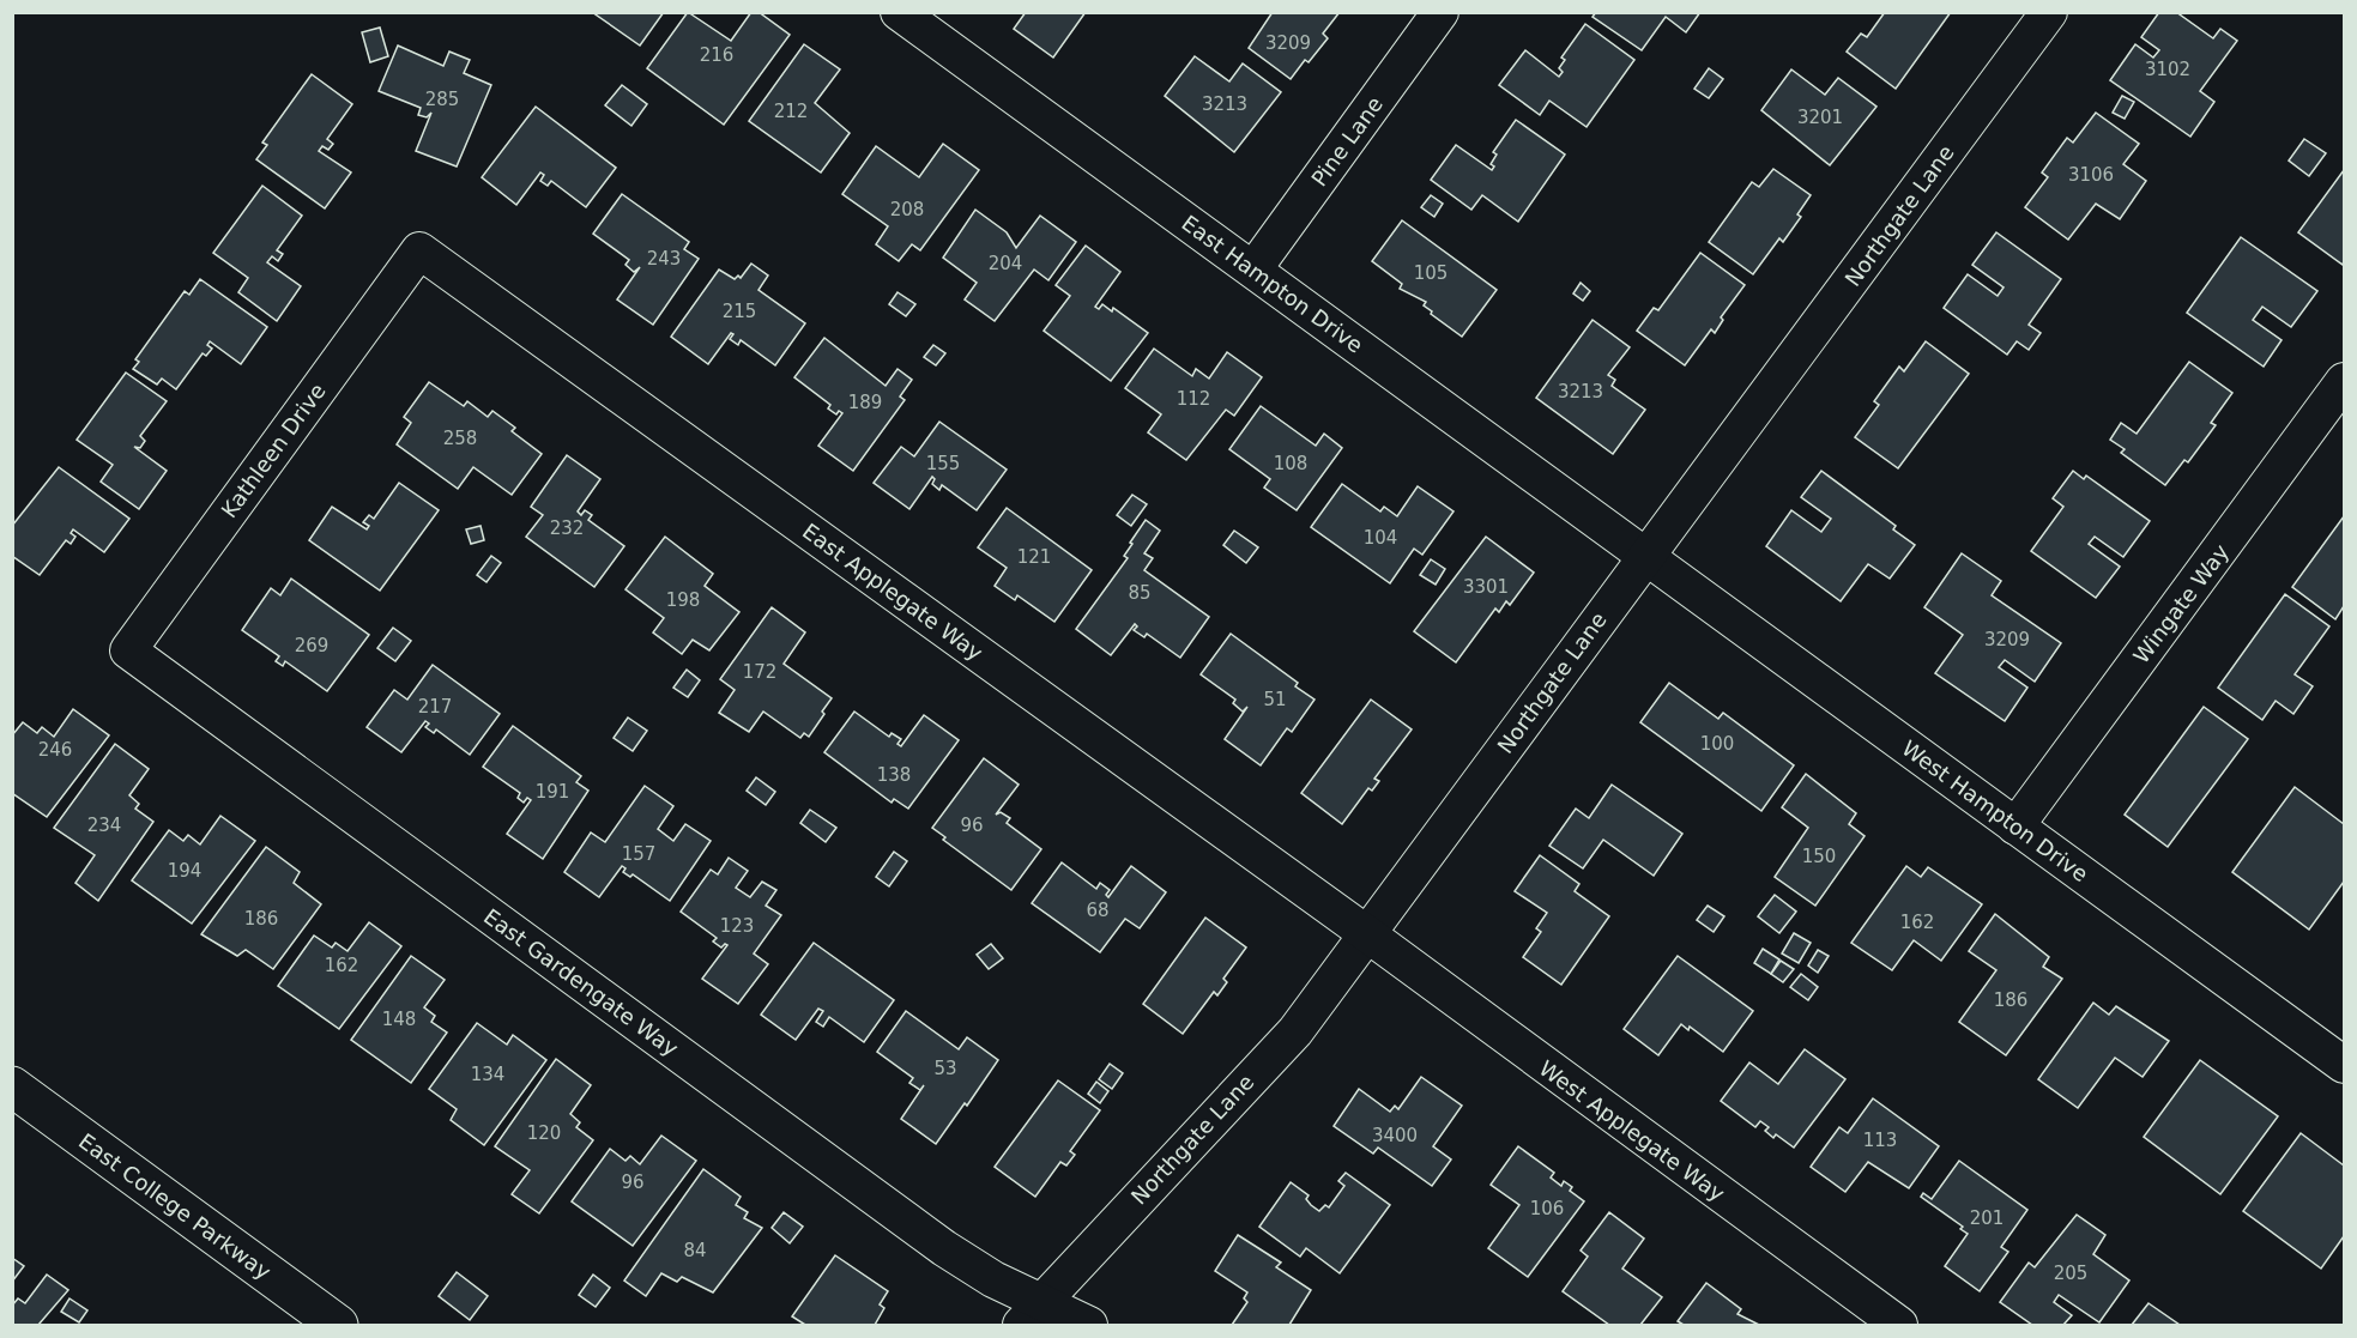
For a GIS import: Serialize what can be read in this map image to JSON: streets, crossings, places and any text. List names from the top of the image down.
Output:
{
  "streets": {
    "main road": ["East College Parkway"],
    "street": [
      "Pine Lane",
      "Northgate Lane",
      "East Hampton Drive",
      "Kathleen Drive",
      "East Applegate Way",
      "Wingate Way",
      "West Hampton Drive",
      "East Gardengate Way",
      "West Applegate Way"
    ]
  },
  "crossings": [
    ["Pine Lane", "East Hampton Drive"],
    ["Northgate Lane", "East Hampton Drive"],
    ["Northgate Lane", "East Applegate Way"],
    ["Northgate Lane", "West Hampton Drive"],
    ["Northgate Lane", "East Gardengate Way"],
    ["Northgate Lane", "West Applegate Way"],
    ["East Hampton Drive", "West Hampton Drive"],
    ["Kathleen Drive", "East Applegate Way"],
    ["Kathleen Drive", "East Gardengate Way"],
    ["East Applegate Way", "West Applegate Way"],
    ["Wingate Way", "West Hampton Drive"]
  ],
  "house_numbers": [
    "3209",
    "216",
    "3102",
    "285",
    "3213",
    "212",
    "3201",
    "3106",
    "208",
    "243",
    "204",
    "105",
    "215",
    "3213",
    "112",
    "189",
    "258",
    "155",
    "108",
    "232",
    "104",
    "121",
    "3301",
    "85",
    "198",
    "3209",
    "269",
    "172",
    "51",
    "217",
    "100",
    "246",
    "138",
    "191",
    "234",
    "96",
    "157",
    "150",
    "194",
    "68",
    "186",
    "162",
    "123",
    "162",
    "186",
    "148",
    "53",
    "134",
    "120",
    "3400",
    "113",
    "96",
    "106",
    "201",
    "84",
    "205"
  ]
}
